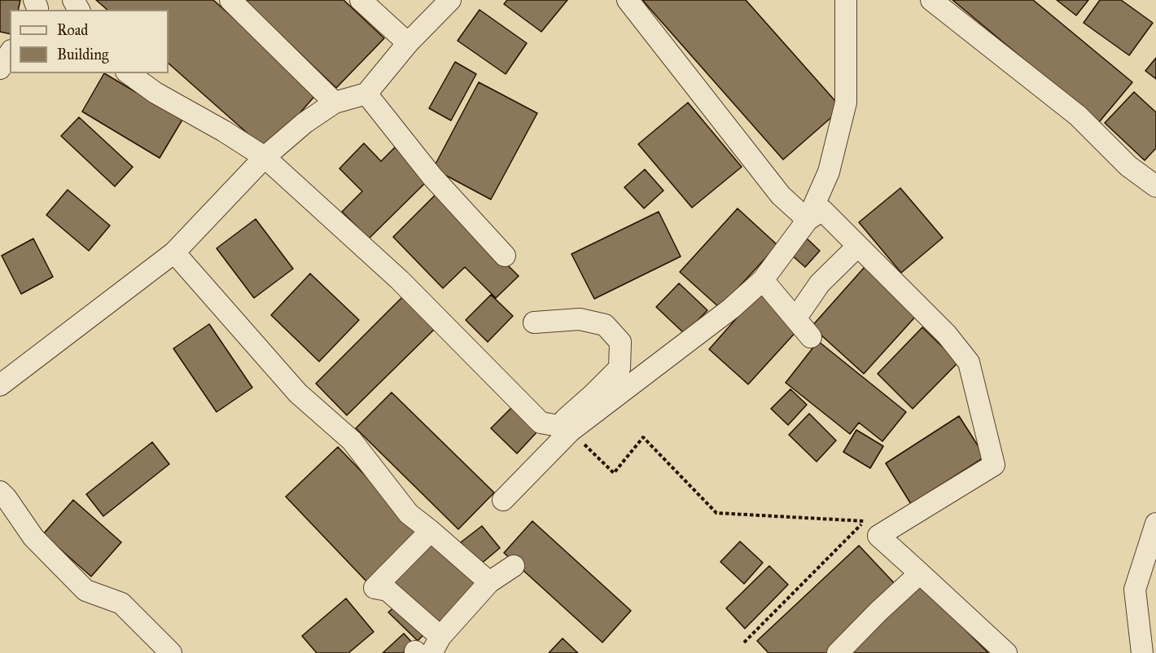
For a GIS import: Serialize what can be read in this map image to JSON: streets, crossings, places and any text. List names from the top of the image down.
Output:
{
  "legend": ["Road", "Building"]
}
